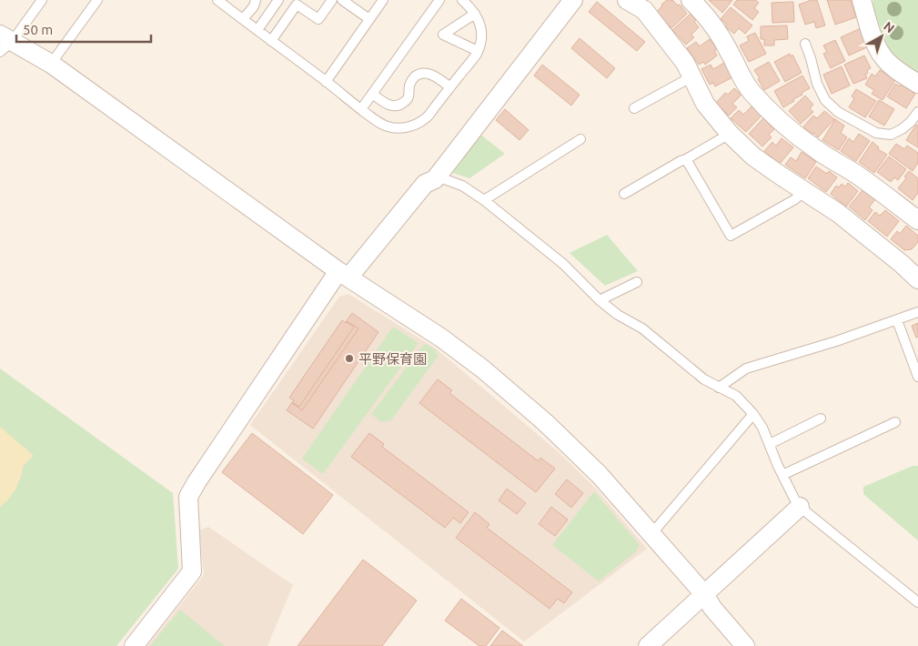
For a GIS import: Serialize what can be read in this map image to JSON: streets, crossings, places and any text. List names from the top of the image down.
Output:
{
  "places": ["平野保育園"],
  "scale_bar": "50 m",
  "north": "top right"
}
